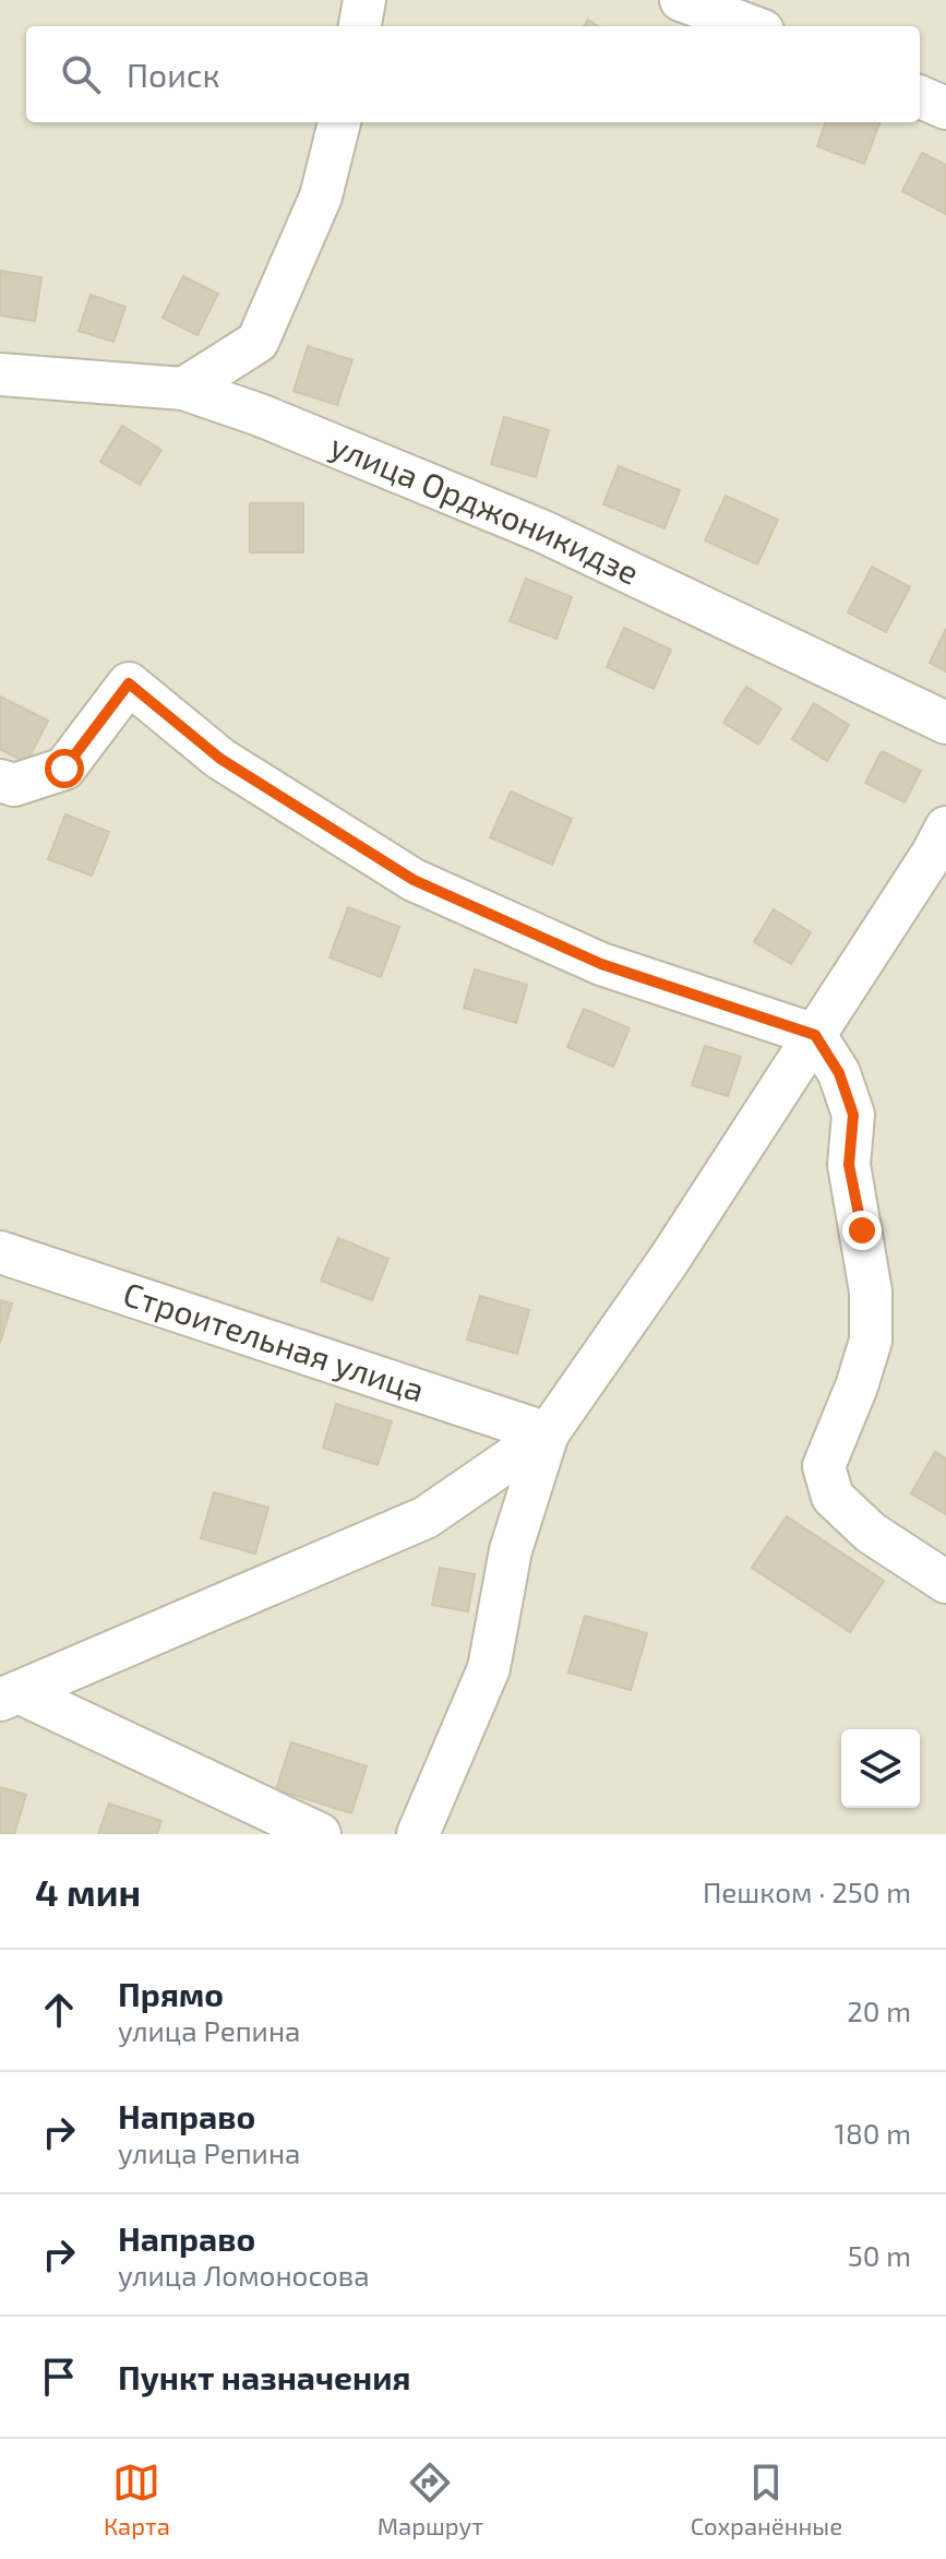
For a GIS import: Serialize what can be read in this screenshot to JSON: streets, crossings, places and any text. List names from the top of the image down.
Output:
{
  "streets": {
    "street": ["улица Орджоникидзе", "Строительная улица"]
  },
  "page": {
    "search": "Поиск",
    "heading": ["4 мин", "Пешком · 250 m"],
    "list": [
      ["Прямо", "улица Репина", "20 m"],
      ["Направо", "улица Репина", "180 m"],
      ["Направо", "улица Ломоносова", "50 m"],
      "Пункт назначения"
    ],
    "nav": ["Карта", "Маршрут", "Сохранённые"]
  }
}
